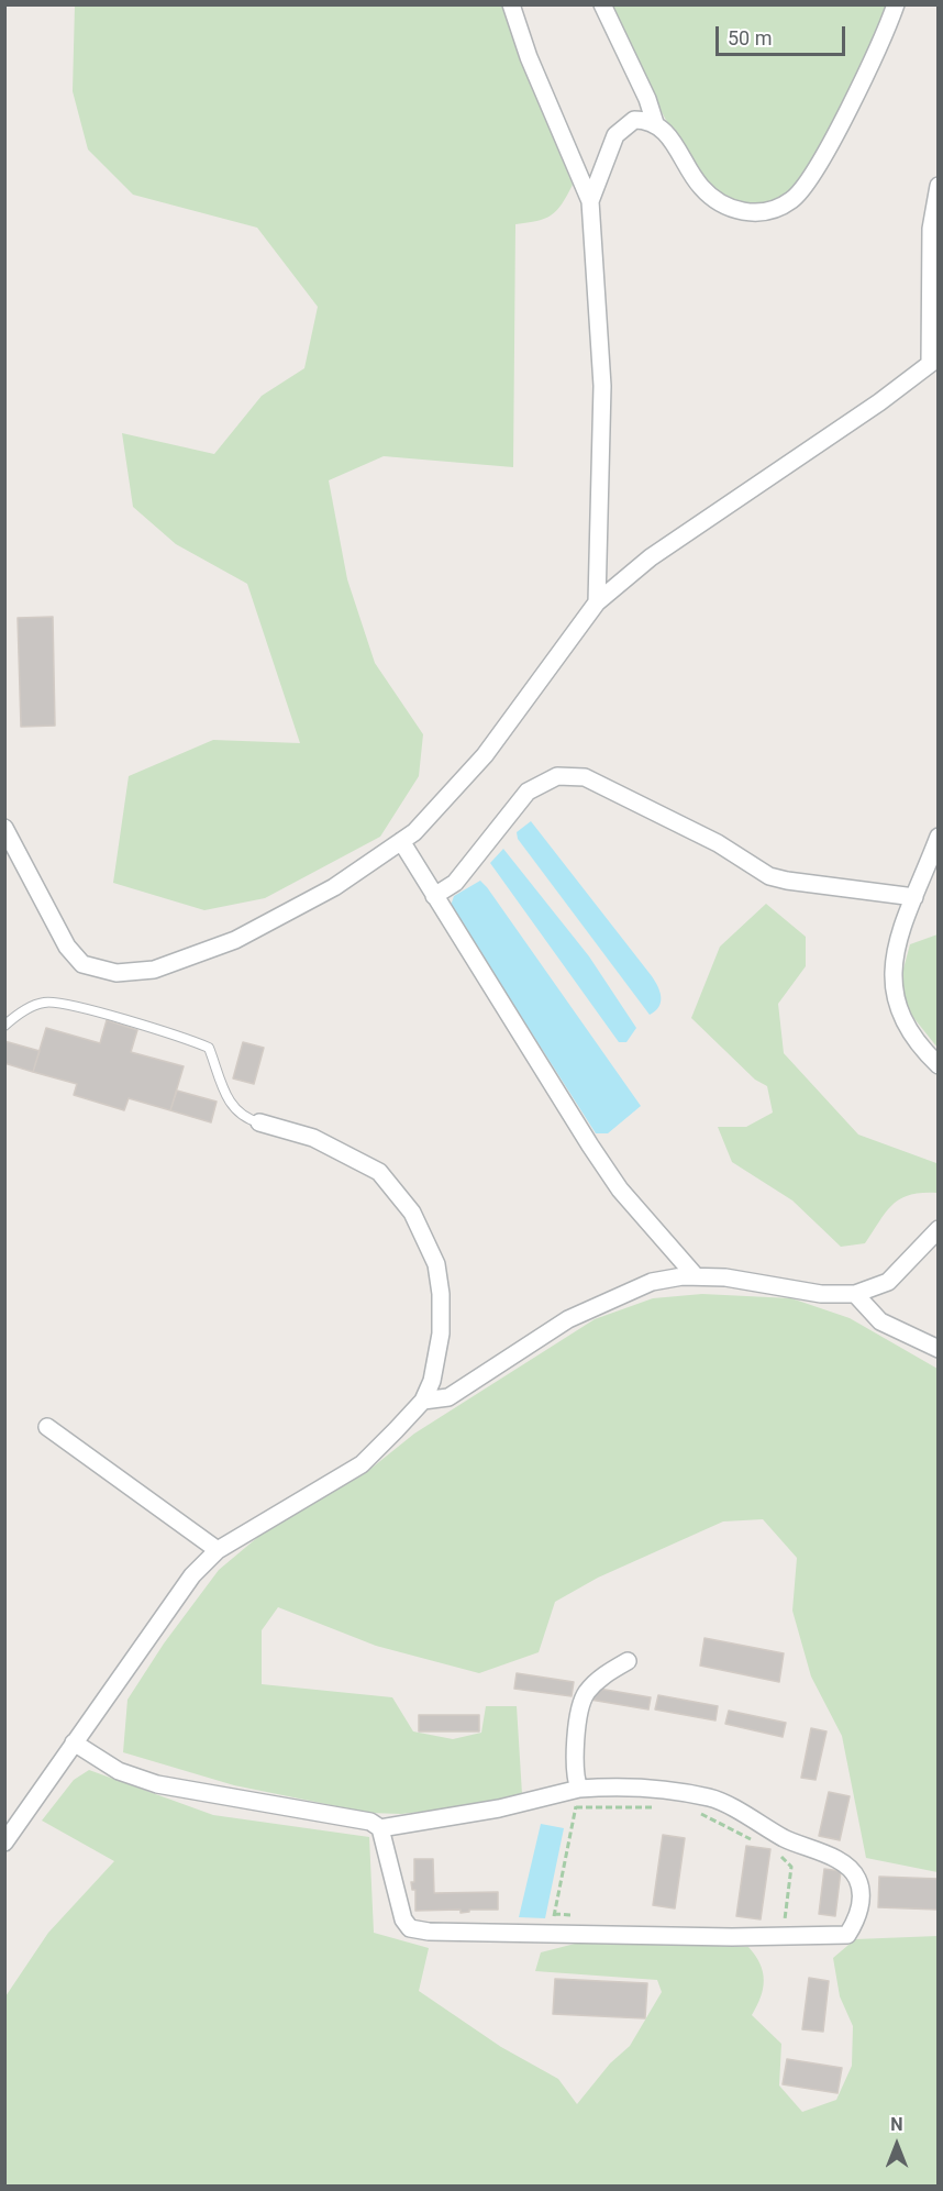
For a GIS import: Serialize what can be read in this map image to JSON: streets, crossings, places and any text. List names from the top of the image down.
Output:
{
  "scale_bar": "50 m",
  "north": "top"
}
